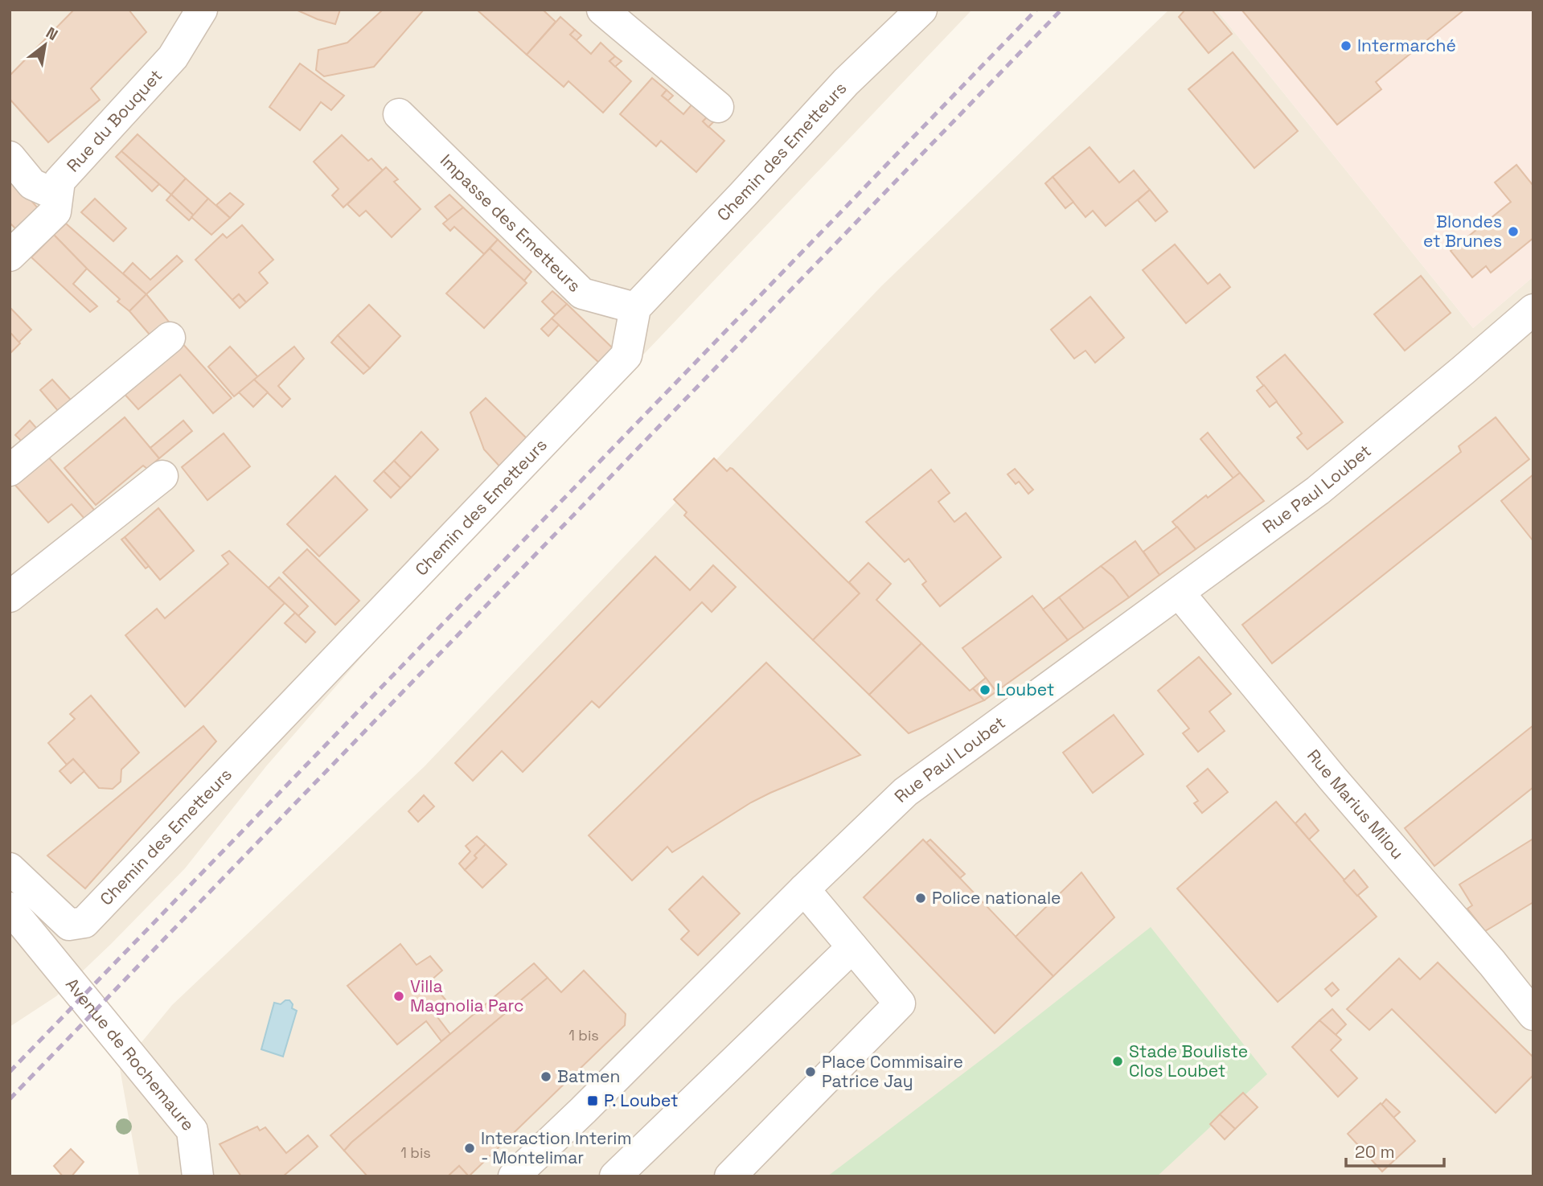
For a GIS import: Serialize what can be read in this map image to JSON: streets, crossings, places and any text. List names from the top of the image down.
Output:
{
  "streets": {
    "street": [
      "Rue du Bouquet",
      "Chemin des Emetteurs",
      "Impasse des Emetteurs",
      "Rue Paul Loubet",
      "Rue Marius Milou",
      "Avenue de Rochemaure"
    ]
  },
  "crossings": [
    ["Chemin des Emetteurs", "Impasse des Emetteurs"],
    ["Rue Paul Loubet", "Rue Marius Milou"]
  ],
  "places": {
    "other": [
      "Intermarché",
      "Blondes et Brunes",
      "Loubet",
      "Police nationale",
      "Villa Magnolia Parc",
      "Stade Bouliste Clos Loubet",
      "Place Commisaire Patrice Jay",
      "Batmen",
      "Interaction Interim - Montelimar"
    ],
    "transit": ["P. Loubet"]
  },
  "house_numbers": ["1 bis", "1 bis"],
  "scale_bar": "20 m",
  "north": "top right"
}
